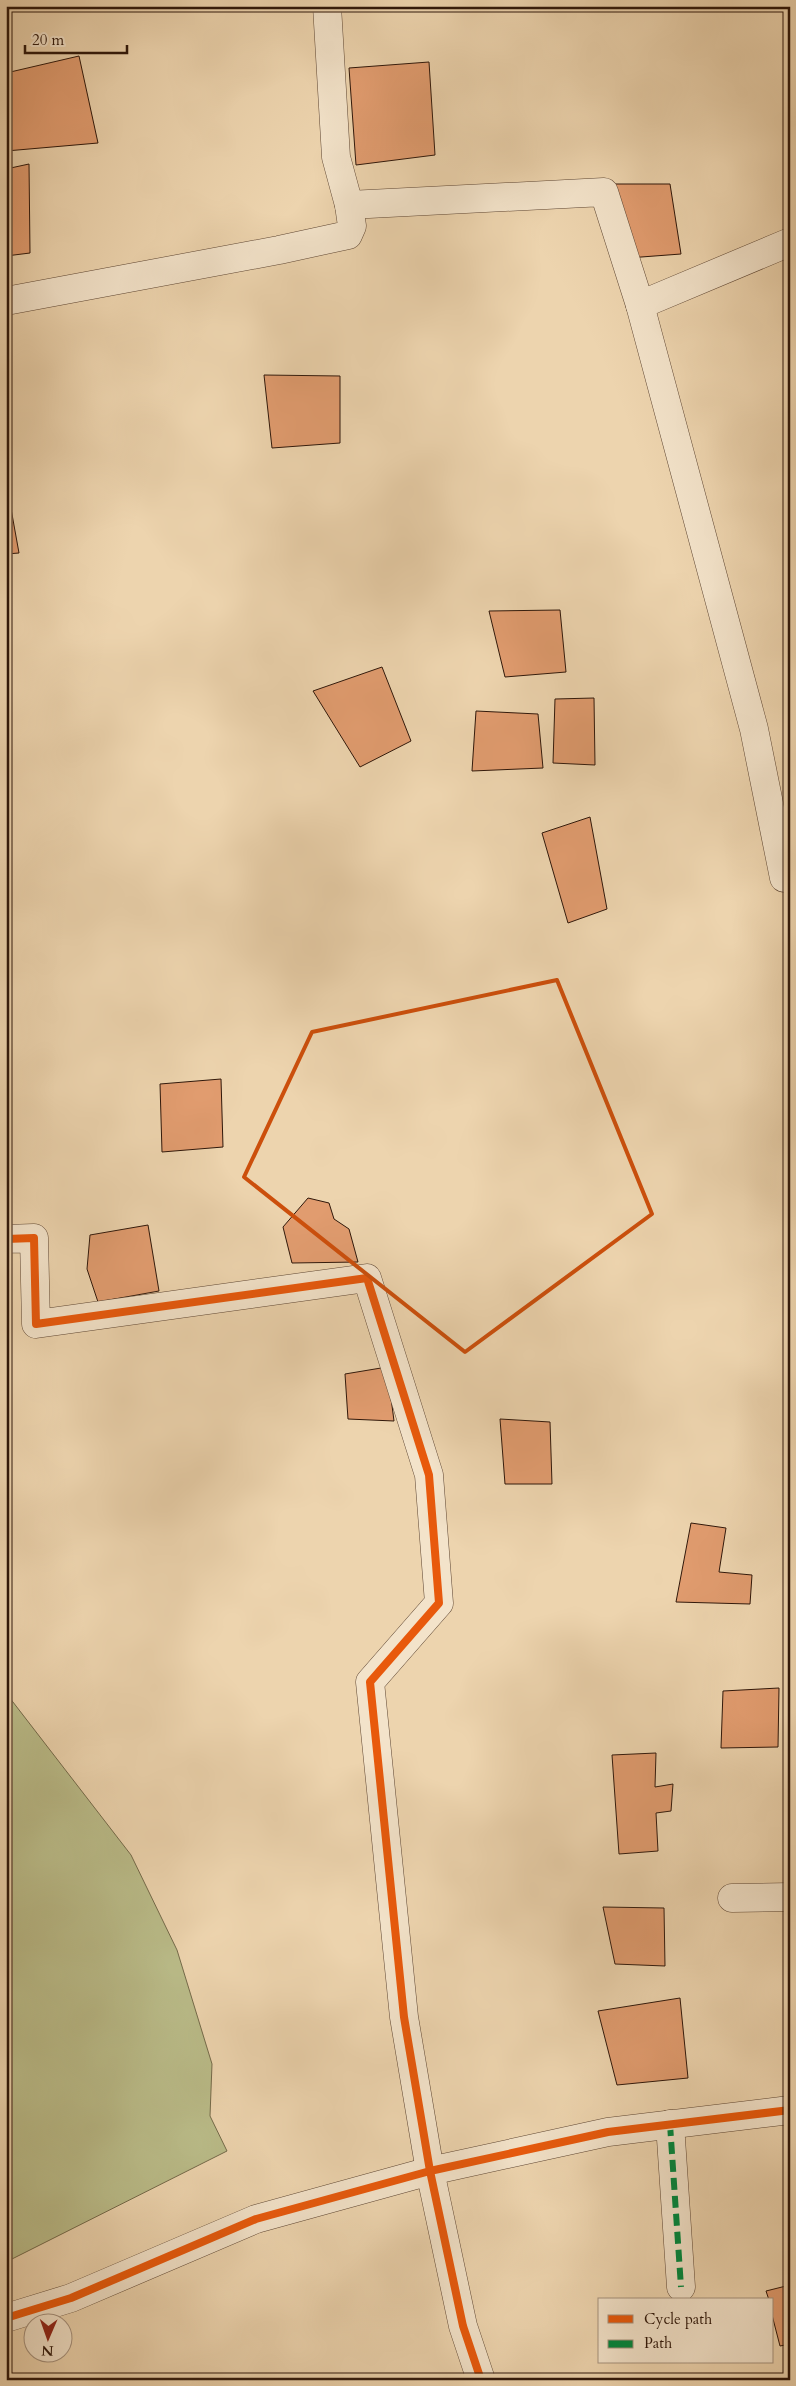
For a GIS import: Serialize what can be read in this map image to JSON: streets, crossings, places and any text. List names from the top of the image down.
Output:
{
  "legend": ["Cycle path", "Path"],
  "scale_bar": "20 m",
  "north": "bottom"
}
